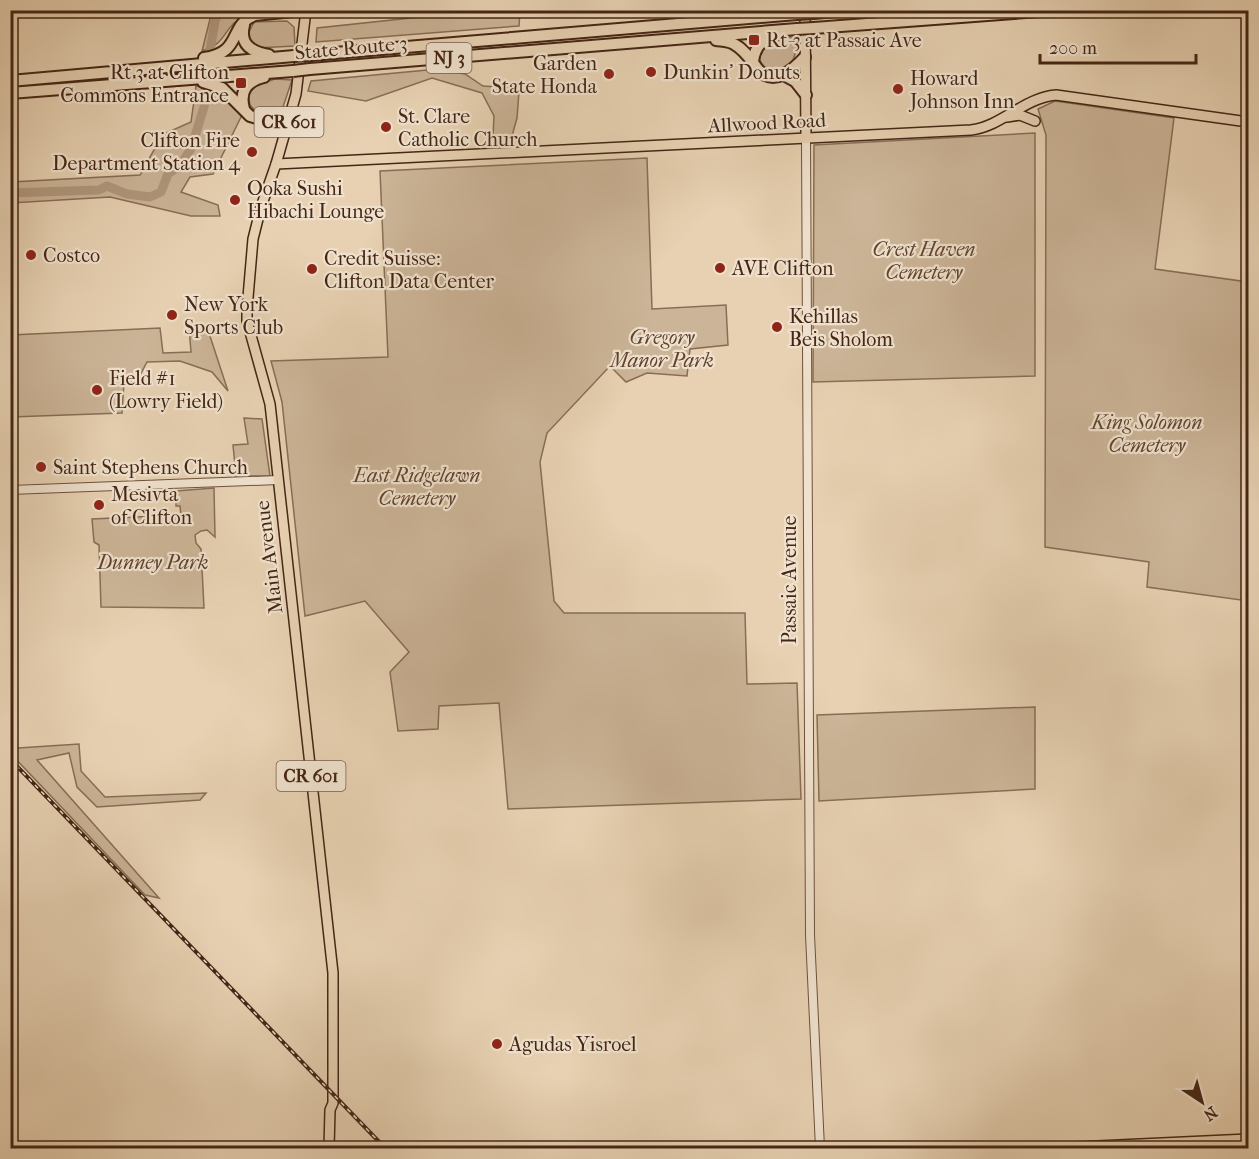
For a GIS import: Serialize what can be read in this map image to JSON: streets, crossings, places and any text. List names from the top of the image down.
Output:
{
  "streets": {
    "highway": ["State Route 3", "NJ 3"],
    "main road": [
      "CR 601",
      "Allwood Road",
      "Main Avenue",
      "Passaic Avenue"
    ]
  },
  "crossings": [
    ["State Route 3", "Passaic Avenue"],
    ["Allwood Road", "Main Avenue"],
    ["Allwood Road", "Passaic Avenue"]
  ],
  "parks": [
    "Crest Haven Cemetery",
    "Gregory Manor Park",
    "King Solomon Cemetery",
    "East Ridgelawn Cemetery",
    "Dunney Park"
  ],
  "places": {
    "transit": ["Rt-3 at Passaic Ave", "Rt 3 at Clifton Commons Entrance"],
    "other": [
      "Dunkin' Donuts",
      "Garden State Honda",
      "Howard Johnson Inn",
      "St. Clare Catholic Church",
      "Clifton Fire Department Station 4",
      "Ooka Sushi Hibachi Lounge",
      "Costco",
      "AVE Clifton",
      "Credit Suisse: Clifton Data Center",
      "New York Sports Club",
      "Kehillas Beis Sholom",
      "Field #1 (Lowry Field)",
      "Saint Stephens Church",
      "Mesivta of Clifton",
      "Agudas Yisroel"
    ]
  },
  "scale_bar": "200 m",
  "north": "bottom right"
}
